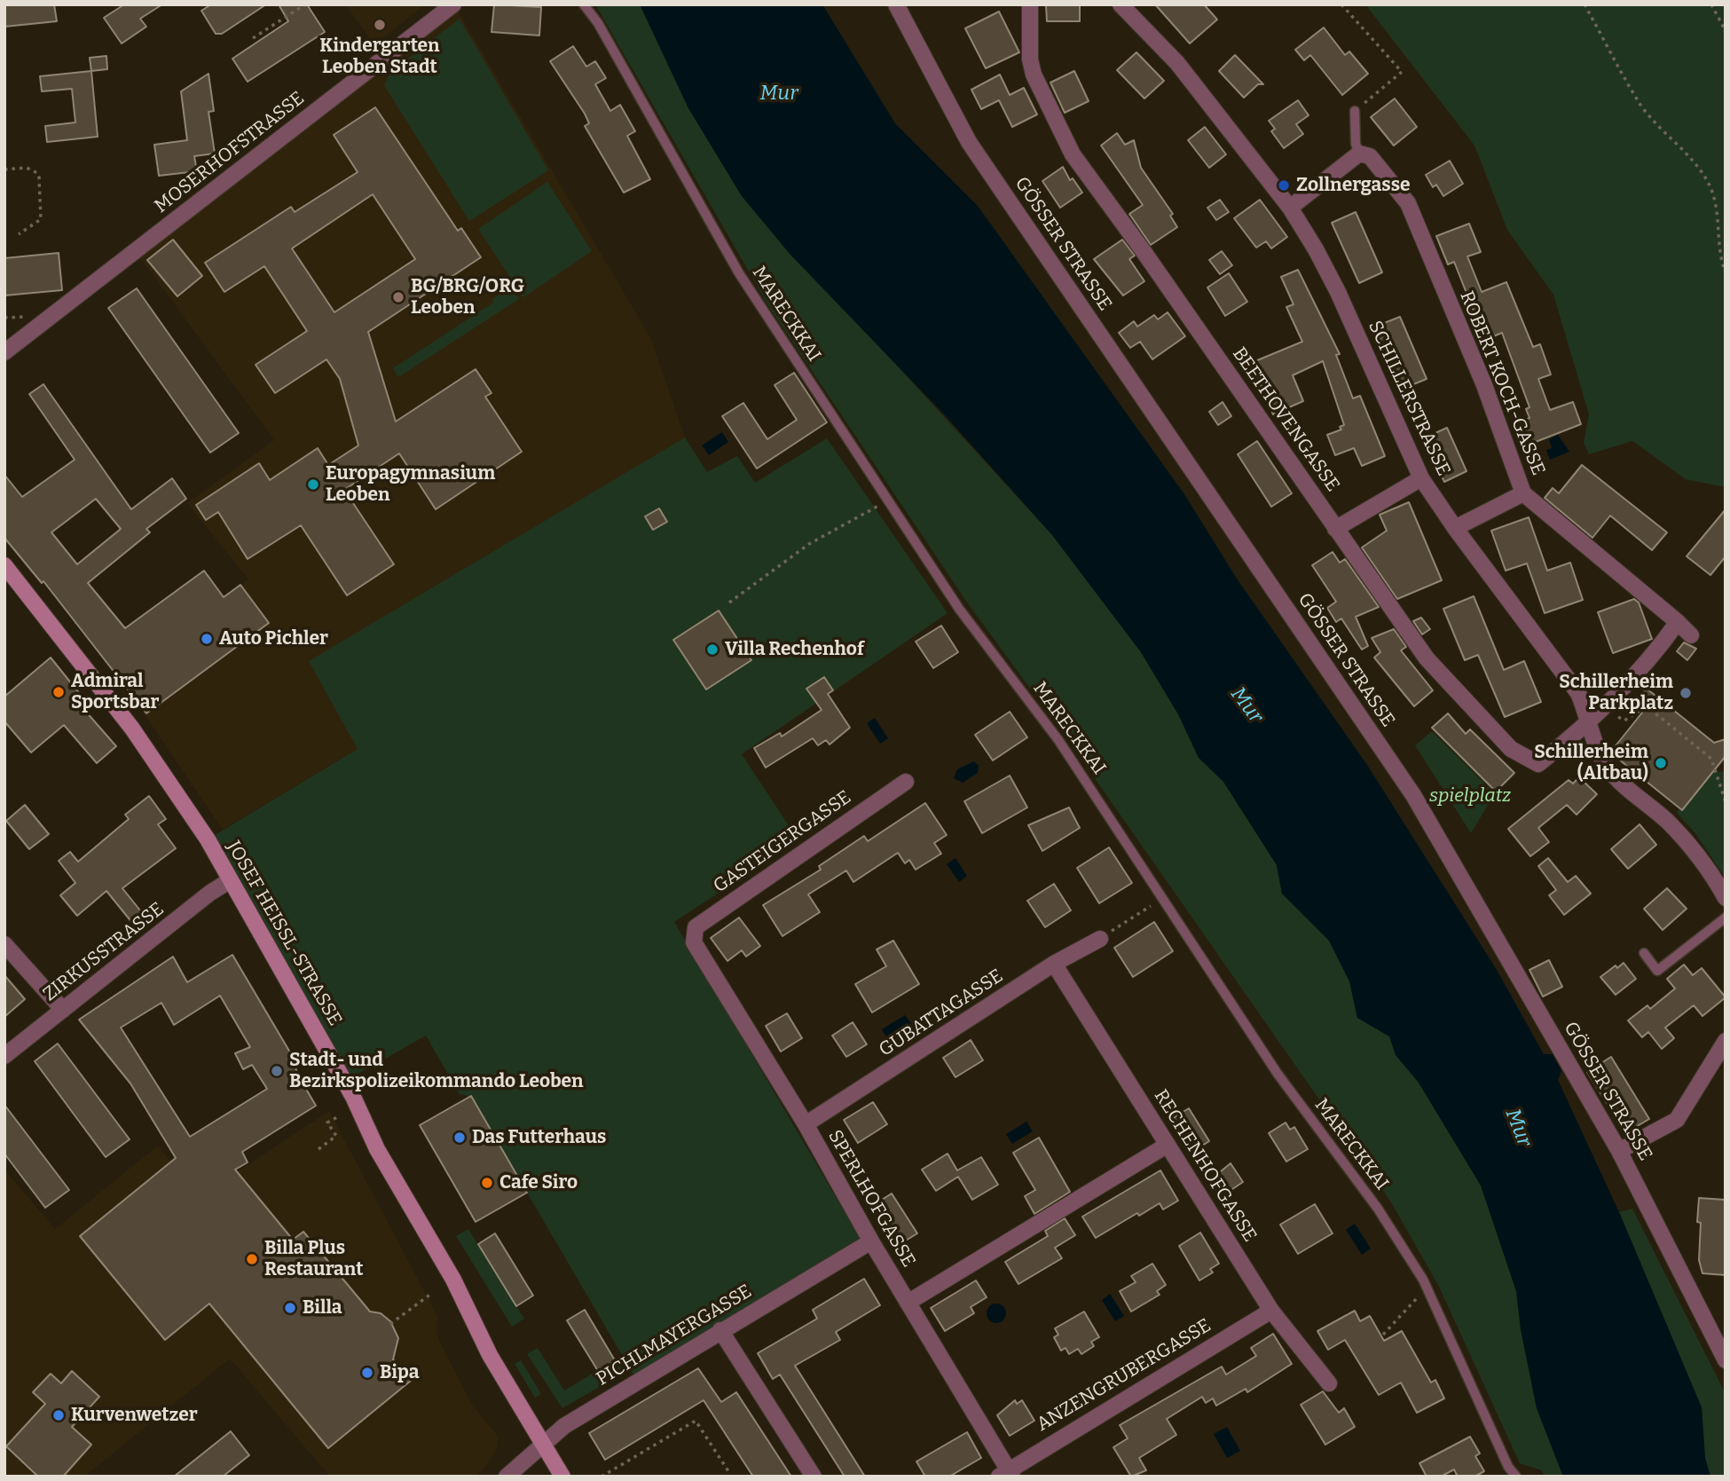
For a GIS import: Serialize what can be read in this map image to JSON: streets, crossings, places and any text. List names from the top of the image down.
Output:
{
  "streets": {
    "main road": ["JOSEF HEISSL-STRASSE"],
    "street": [
      "MOSERHOFSTRASSE",
      "GÖSSER STRASSE",
      "ROBERT KOCH-GASSE",
      "SCHILLERSTRASSE",
      "BEETHOVENGASSE",
      "GASTEIGERGASSE",
      "ZIRKUSSTRASSE",
      "GUBATTAGASSE",
      "RECHENHOFGASSE",
      "SPERLHOFGASSE",
      "PICHLMAYERGASSE",
      "ANZENGRUBERGASSE"
    ],
    "lane": ["MARECKKAI"]
  },
  "crossings": [
    ["SCHILLERSTRASSE", "BEETHOVENGASSE"],
    ["GASTEIGERGASSE", "SPERLHOFGASSE"],
    ["JOSEF HEISSL-STRASSE", "ZIRKUSSTRASSE"],
    ["JOSEF HEISSL-STRASSE", "PICHLMAYERGASSE"],
    ["GUBATTAGASSE", "RECHENHOFGASSE"],
    ["GUBATTAGASSE", "SPERLHOFGASSE"],
    ["RECHENHOFGASSE", "ANZENGRUBERGASSE"],
    ["SPERLHOFGASSE", "PICHLMAYERGASSE"],
    ["SPERLHOFGASSE", "ANZENGRUBERGASSE"]
  ],
  "water": ["Mur"],
  "parks": ["spielplatz"],
  "places": [
    "Kindergarten Leoben Stadt",
    "Zollnergasse",
    "BG/BRG/ORG Leoben",
    "Europagymnasium Leoben",
    "Auto Pichler",
    "Villa Rechenhof",
    "Admiral Sportsbar",
    "Schillerheim Parkplatz",
    "Schillerheim (Altbau)",
    "Stadt- und Bezirkspolizeikommando Leoben",
    "Das Futterhaus",
    "Cafe Siro",
    "Billa Plus Restaurant",
    "Billa",
    "Bipa",
    "Kurvenwetzer"
  ]
}
